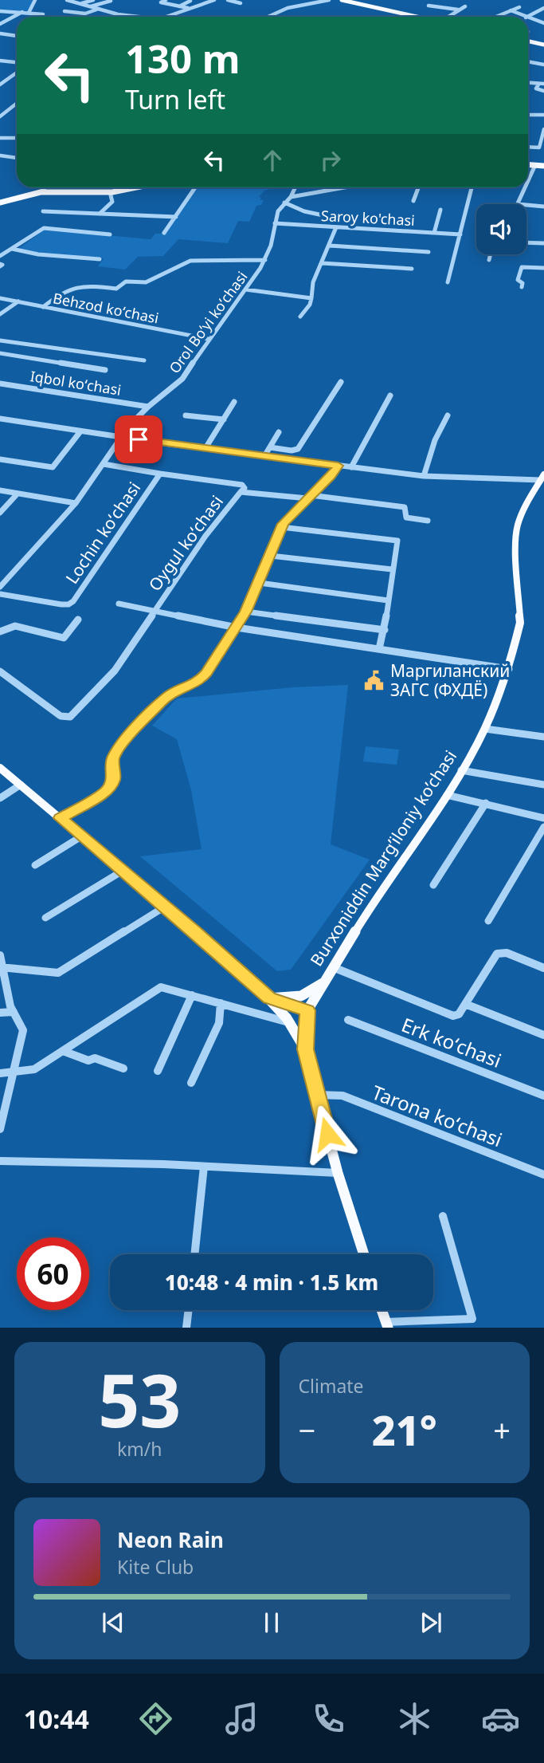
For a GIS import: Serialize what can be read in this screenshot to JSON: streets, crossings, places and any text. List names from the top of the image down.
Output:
{
  "streets": {
    "main road": ["Burxoniddin Marg’iloniy ko’chasi"],
    "street": [
      "Saroy ko'chasi",
      "Behzod koʻchasi",
      "Orol Boʻyi koʻchasi",
      "Iqbol koʻchasi",
      "Lochin koʻchasi",
      "Oygul koʻchasi",
      "Erk koʻchasi",
      "Tarona koʻchasi"
    ]
  },
  "crossings": [
    ["Saroy ko'chasi", "Orol Boʻyi koʻchasi"],
    ["Behzod koʻchasi", "Orol Boʻyi koʻchasi"],
    ["Orol Boʻyi koʻchasi", "Iqbol koʻchasi"],
    ["Orol Boʻyi koʻchasi", "Lochin koʻchasi"],
    ["Lochin koʻchasi", "Oygul koʻchasi"],
    ["Oygul koʻchasi", "Burxoniddin Marg’iloniy ko’chasi"],
    ["Burxoniddin Marg’iloniy ko’chasi", "Tarona koʻchasi"]
  ],
  "places": {
    "public building": ["Маргиланский ЗАГС (ФХДЁ)"]
  },
  "page": {
    "turn": ["130 m", "Turn left"],
    "limit": "60",
    "trip": "10:48 · 4 min · 1.5 km",
    "tile": [
      ["53", "km/h"],
      "Climate"
    ],
    "heat": ["−", "21°", "+"],
    "song": ["Neon Rain", "Kite Club"],
    "tabs": "10:44"
  }
}
